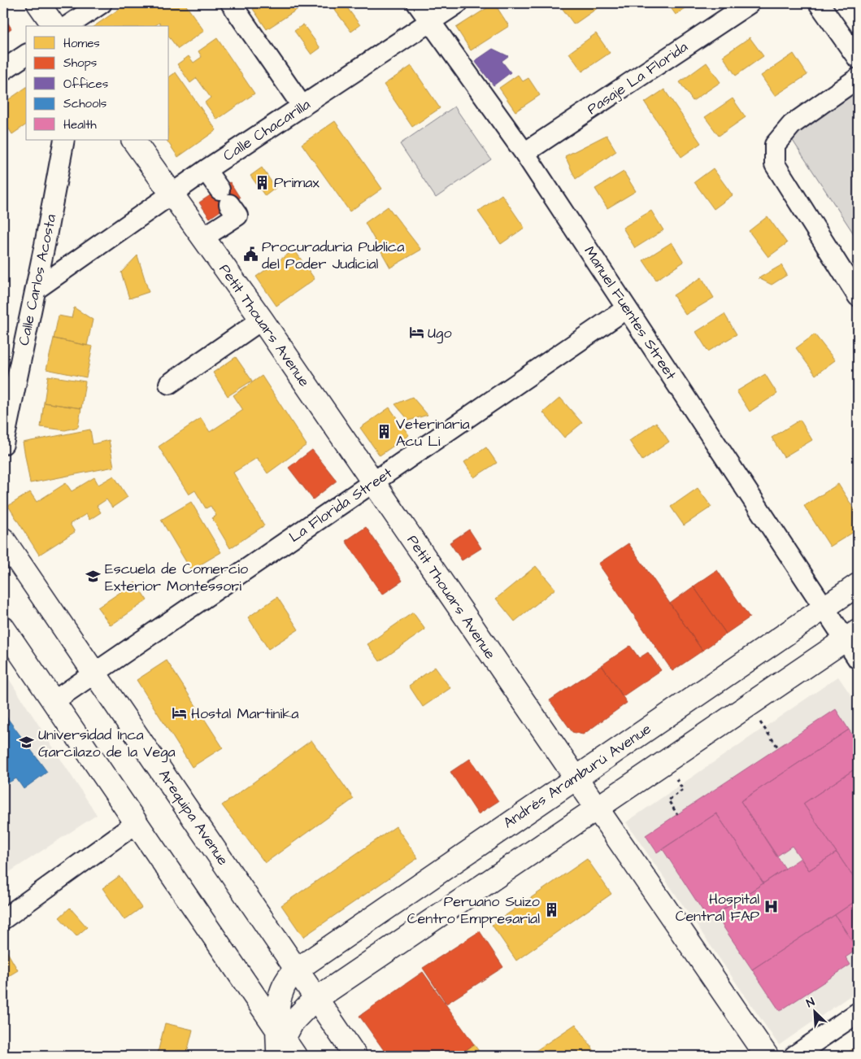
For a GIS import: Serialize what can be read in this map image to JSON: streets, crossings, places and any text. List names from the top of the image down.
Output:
{
  "streets": {
    "main road": ["Petit Thouars Avenue", "Andrés Aramburú Avenue", "Arequipa Avenue"],
    "street": [
      "Pasaje La Florida",
      "Calle Chacarilla",
      "Calle Carlos Acosta",
      "Manuel Fuentes Street",
      "La Florida Street"
    ]
  },
  "crossings": [
    ["Pasaje La Florida", "Manuel Fuentes Street"],
    ["Calle Chacarilla", "Calle Carlos Acosta"],
    ["Calle Chacarilla", "Manuel Fuentes Street"],
    ["Calle Chacarilla", "Petit Thouars Avenue"],
    ["Manuel Fuentes Street", "La Florida Street"],
    ["Manuel Fuentes Street", "Andrés Aramburú Avenue"],
    ["Petit Thouars Avenue", "La Florida Street"],
    ["Petit Thouars Avenue", "Andrés Aramburú Avenue"],
    ["La Florida Street", "Arequipa Avenue"],
    ["Andrés Aramburú Avenue", "Arequipa Avenue"]
  ],
  "places": {
    "building": ["Primax", "Veterinaria Acu Li", "Peruano Suizo Centro Empresarial"],
    "public building": ["Procuraduria Publica del Poder Judicial"],
    "hotel": ["Ugo", "Hostal Martinika"],
    "school or university": ["Escuela de Comercio Exterior Montessori", "Universidad Inca Garcilazo de la Vega"],
    "hospital": ["Hospital Central FAP"]
  },
  "legend": [
    "Homes",
    "Shops",
    "Offices",
    "Schools",
    "Health"
  ],
  "north": "top left"
}
